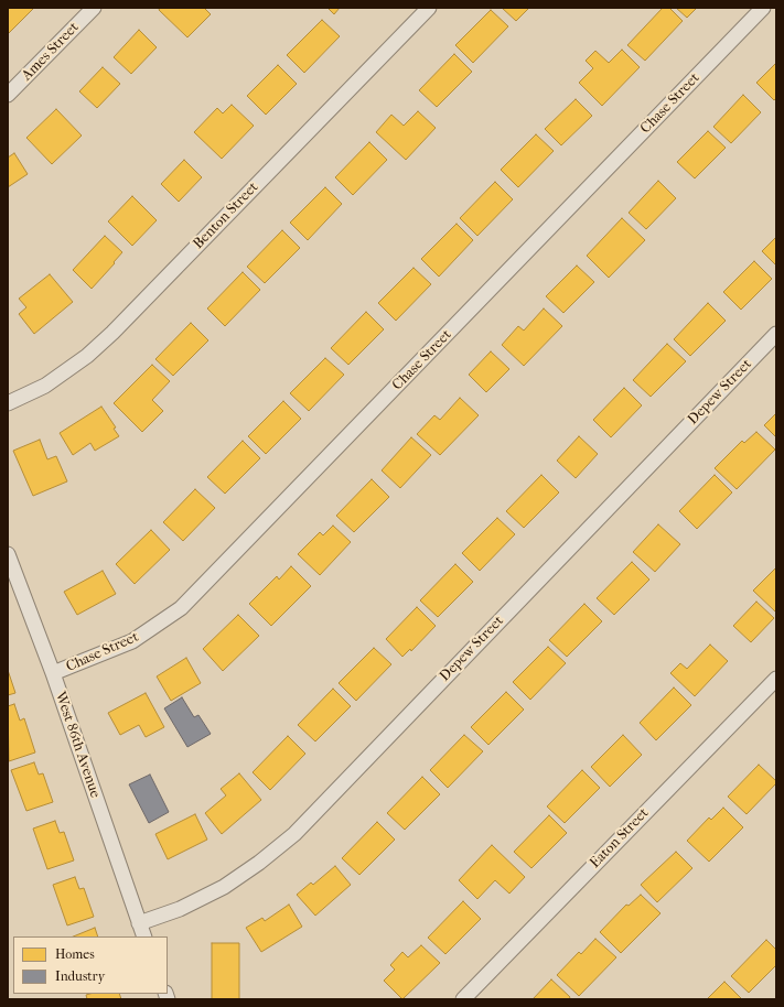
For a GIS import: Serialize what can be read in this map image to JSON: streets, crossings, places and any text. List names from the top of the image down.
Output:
{
  "streets": {
    "street": [
      "Ames Street",
      "Chase Street",
      "Benton Street",
      "Depew Street",
      "West 86th Avenue",
      "Eaton Street"
    ]
  },
  "crossings": [
    ["Chase Street", "West 86th Avenue"],
    ["Depew Street", "West 86th Avenue"]
  ],
  "legend": ["Homes", "Industry"]
}
